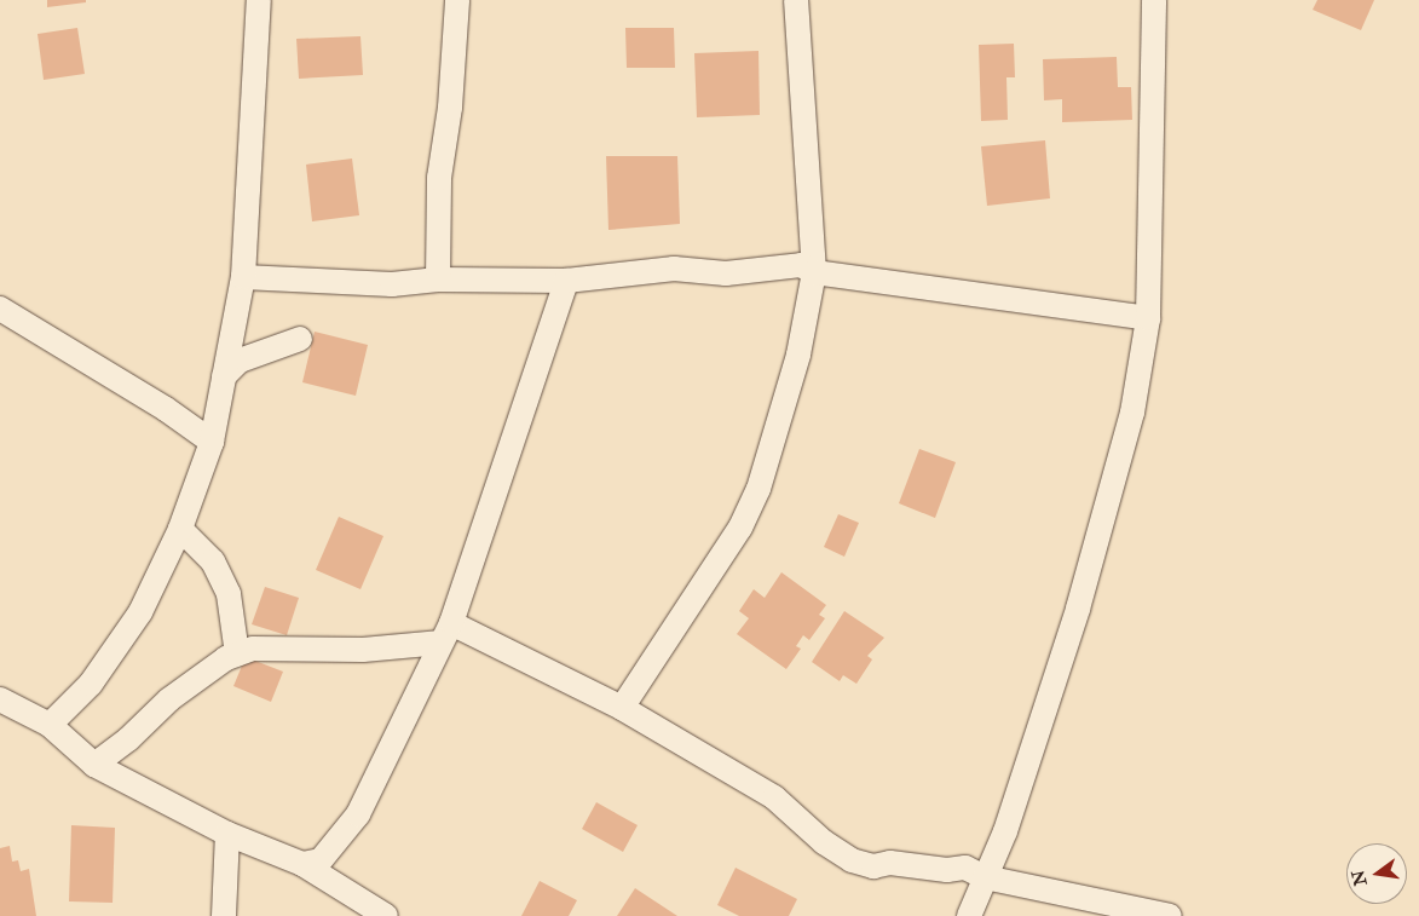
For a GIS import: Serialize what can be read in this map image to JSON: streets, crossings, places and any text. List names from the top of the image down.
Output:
{
  "north": "left"
}
